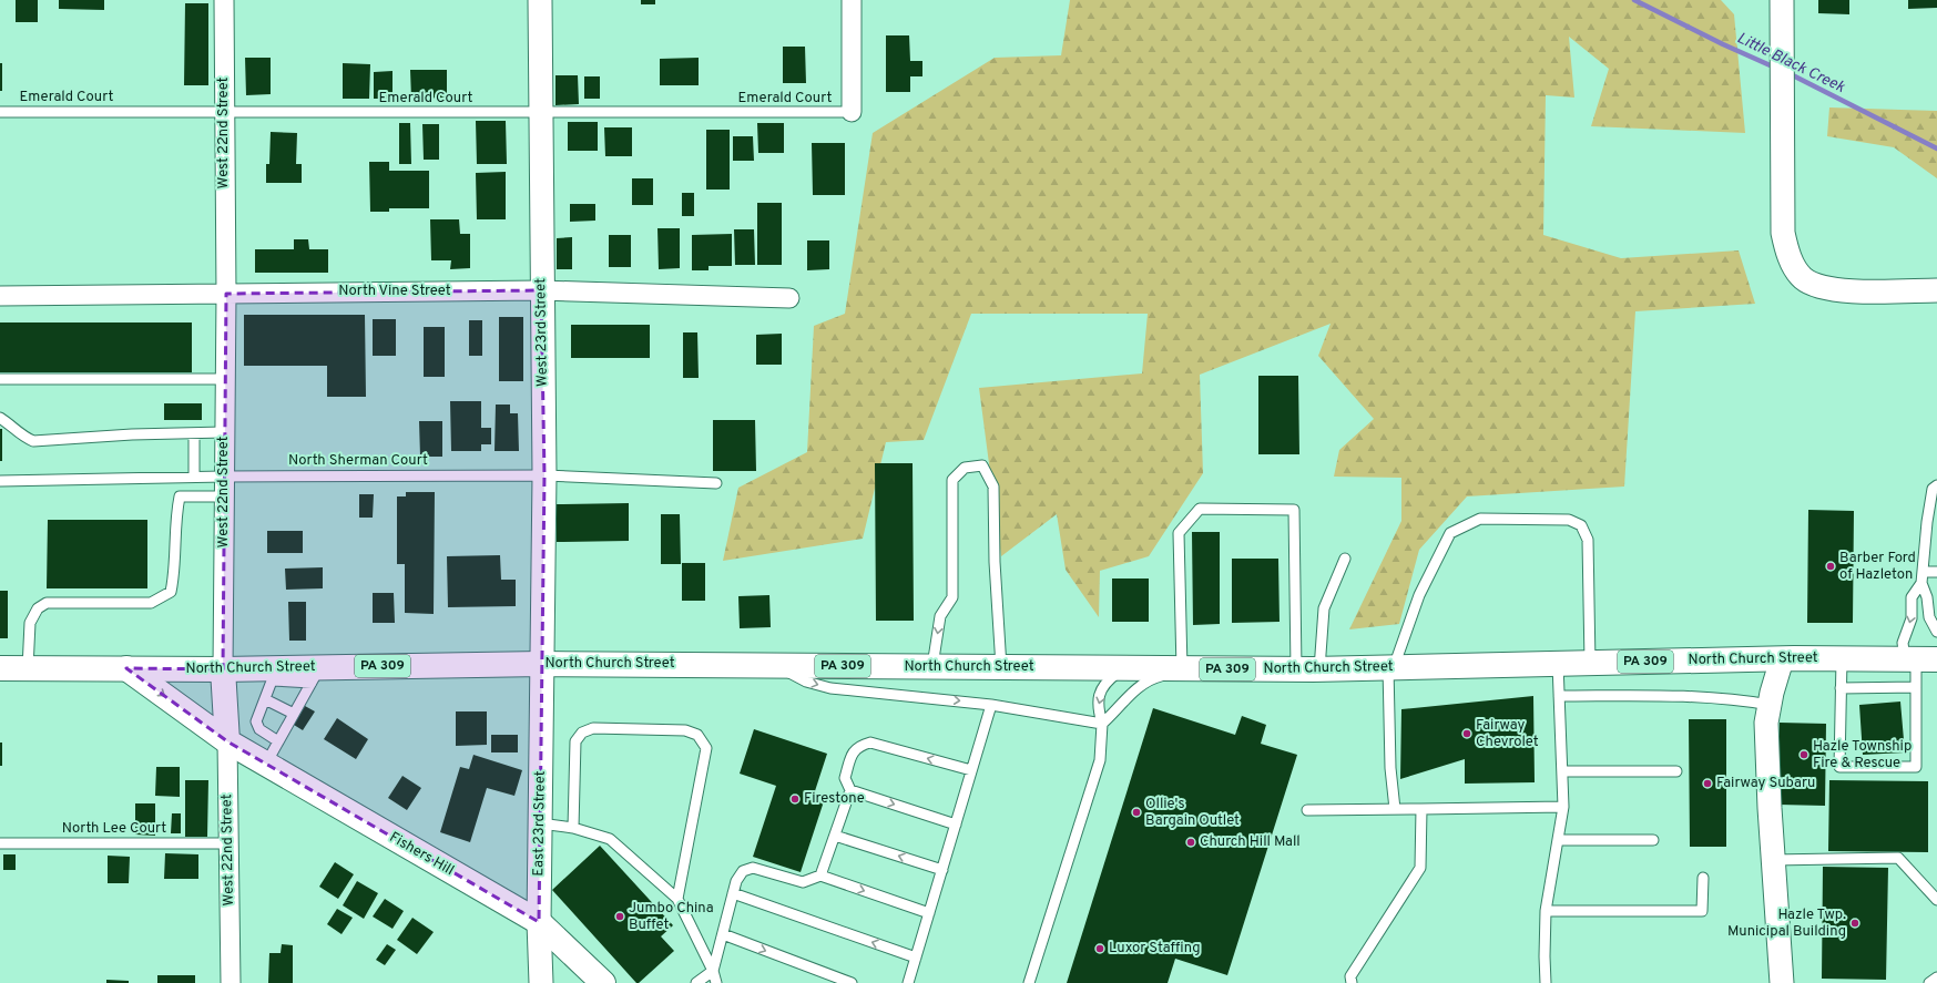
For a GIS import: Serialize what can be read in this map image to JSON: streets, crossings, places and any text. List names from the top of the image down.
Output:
{
  "streets": {
    "main road": [
      "West 22nd Street",
      "North Church Street",
      "PA 309",
      "Fishers Hill"
    ],
    "street": ["North Vine Street", "West 23rd Street", "East 23rd Street"],
    "lane": ["Emerald Court", "North Sherman Court", "North Lee Court"]
  },
  "crossings": [
    ["Emerald Court", "West 22nd Street"],
    ["Emerald Court", "West 23rd Street"],
    ["West 22nd Street", "North Vine Street"],
    ["West 22nd Street", "North Sherman Court"],
    ["West 22nd Street", "North Church Street"],
    ["West 22nd Street", "North Lee Court"],
    ["West 22nd Street", "Fishers Hill"],
    ["North Vine Street", "West 23rd Street"],
    ["West 23rd Street", "North Sherman Court"],
    ["West 23rd Street", "North Church Street"],
    ["West 23rd Street", "East 23rd Street"],
    ["North Church Street", "East 23rd Street"],
    ["North Church Street", "Fishers Hill"],
    ["East 23rd Street", "Fishers Hill"]
  ],
  "water": ["Little Black Creek"],
  "places": [
    "Barber Ford of Hazleton",
    "Fairway Chevrolet",
    "Hazle Township Fire & Rescue",
    "Fairway Subaru",
    "Firestone",
    "Ollie's Bargain Outlet",
    "Church Hill Mall",
    "Jumbo China Buffet",
    "Hazle Twp. Municipal Building",
    "Luxor Staffing"
  ]
}
